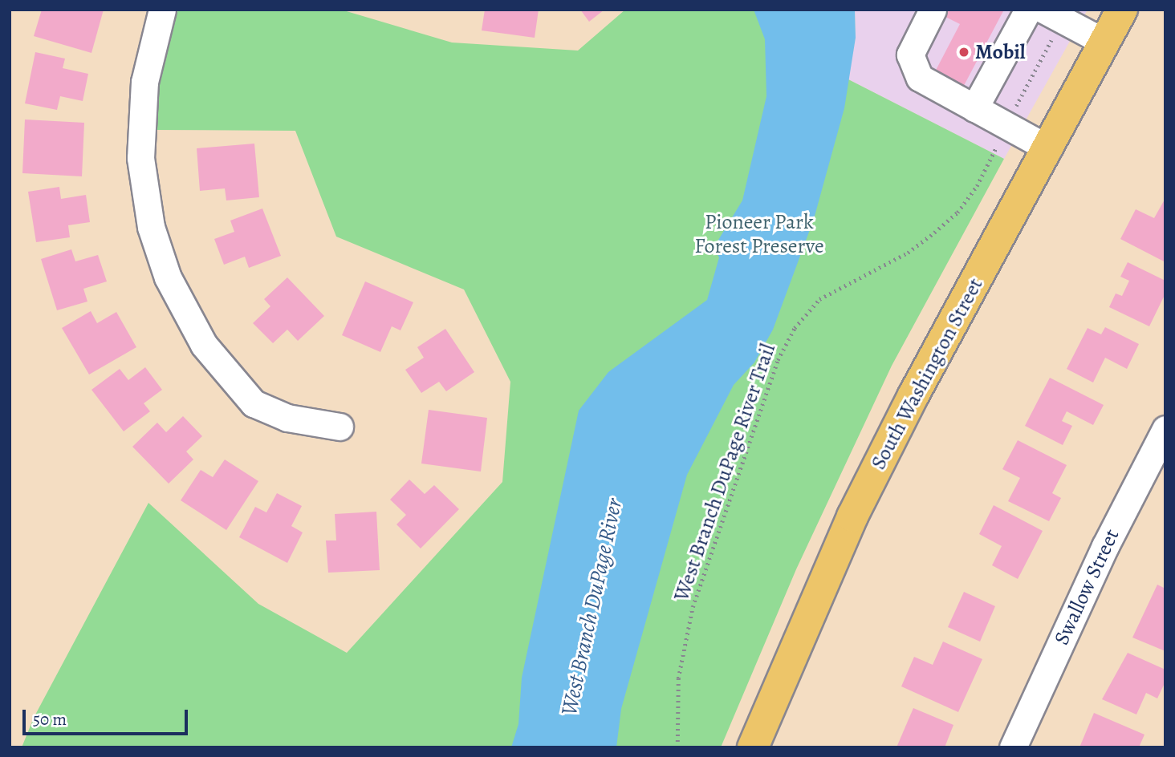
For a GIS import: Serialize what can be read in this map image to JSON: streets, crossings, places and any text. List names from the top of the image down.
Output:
{
  "streets": {
    "main road": ["South Washington Street"],
    "street": ["Swallow Street"],
    "path": ["West Branch DuPage River Trail"]
  },
  "water": ["West Branch DuPage River"],
  "parks": ["Pioneer Park Forest Preserve"],
  "places": ["Mobil"],
  "scale_bar": "50 m"
}
